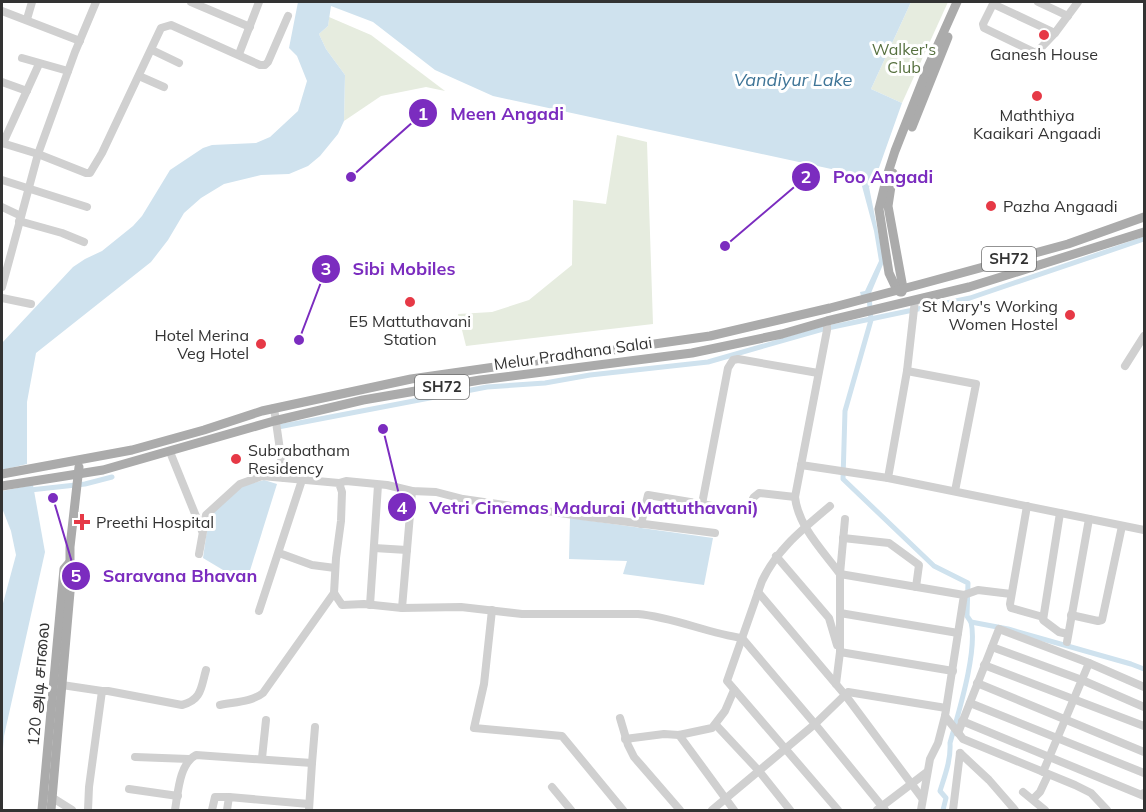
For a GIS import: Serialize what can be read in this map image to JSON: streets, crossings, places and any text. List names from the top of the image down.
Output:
{
  "streets": {
    "main road": ["SH72", "Melur Pradhana Salai", "120 அடி சாலை"]
  },
  "crossings": [
    ["Melur Pradhana Salai", "120 அடி சாலை"]
  ],
  "water": ["Vandiyur Lake"],
  "parks": ["Walker's Club"],
  "places": {
    "other": [
      "Ganesh House",
      "Maththiya Kaaikari Angaadi",
      "Meen Angadi",
      "Pazha Angaadi",
      "Poo Angadi",
      "E5 Mattuthavani Station",
      "St Mary's Working Women Hostel",
      "Sibi Mobiles",
      "Hotel Merina Veg Hotel",
      "Vetri Cinemas Madurai (Mattuthavani)",
      "Subrabatham Residency",
      "Saravana Bhavan"
    ],
    "health": ["Preethi Hospital"]
  }
}
